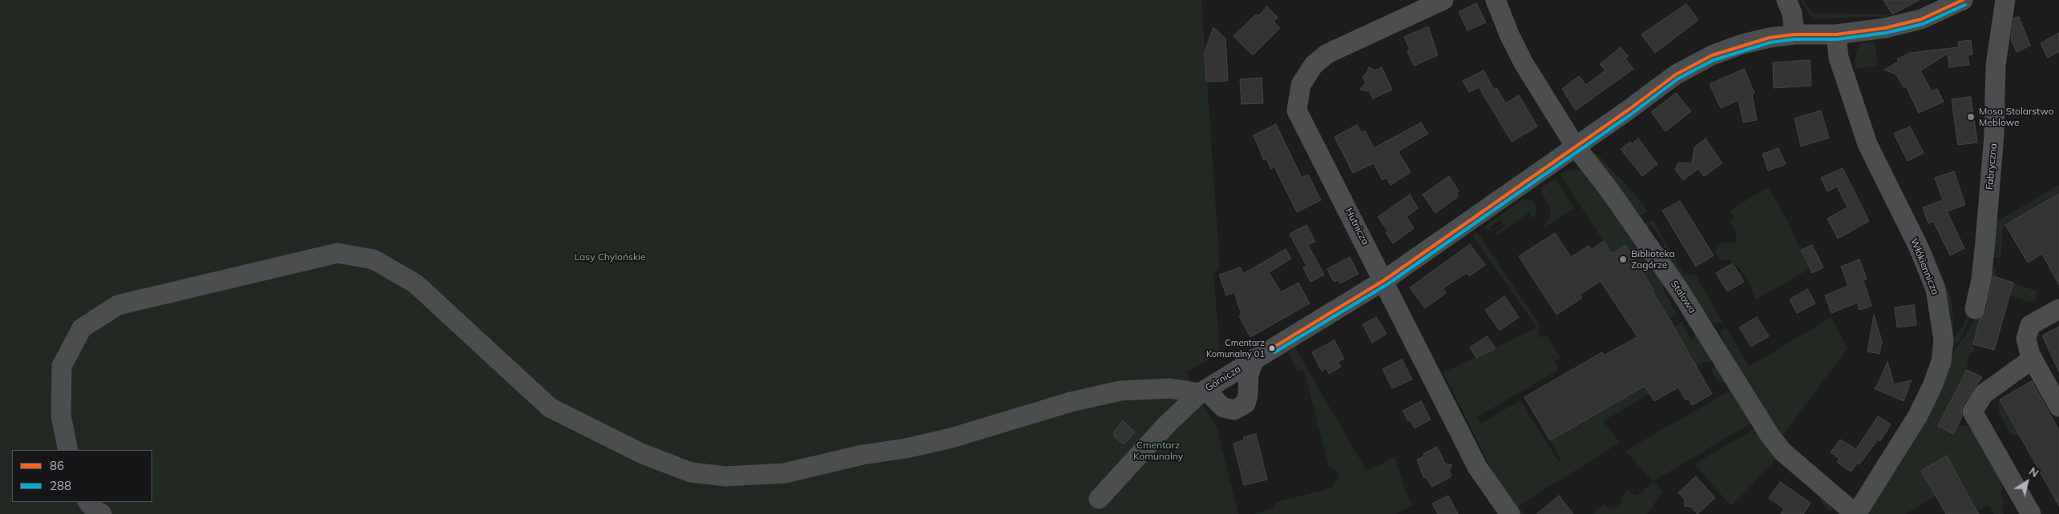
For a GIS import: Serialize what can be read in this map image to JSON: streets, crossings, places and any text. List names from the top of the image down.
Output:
{
  "streets": {
    "street": [
      "Fabryczna",
      "Hutnicza",
      "Włókiennicza",
      "Stalowa",
      "Górnicza"
    ]
  },
  "crossings": [
    ["Hutnicza", "Górnicza"],
    ["Włókiennicza", "Stalowa"],
    ["Włókiennicza", "Górnicza"],
    ["Stalowa", "Górnicza"]
  ],
  "parks": ["Lasy Chylońskie", "Cmentarz Komunalny"],
  "places": ["Mosa Stolarstwo Meblowe", "Biblioteka Zagórze", "Cmentarz Komunalny 01"],
  "lines": ["transit line 86", "transit line 288"],
  "legend": ["86", "288"],
  "north": "top right"
}
